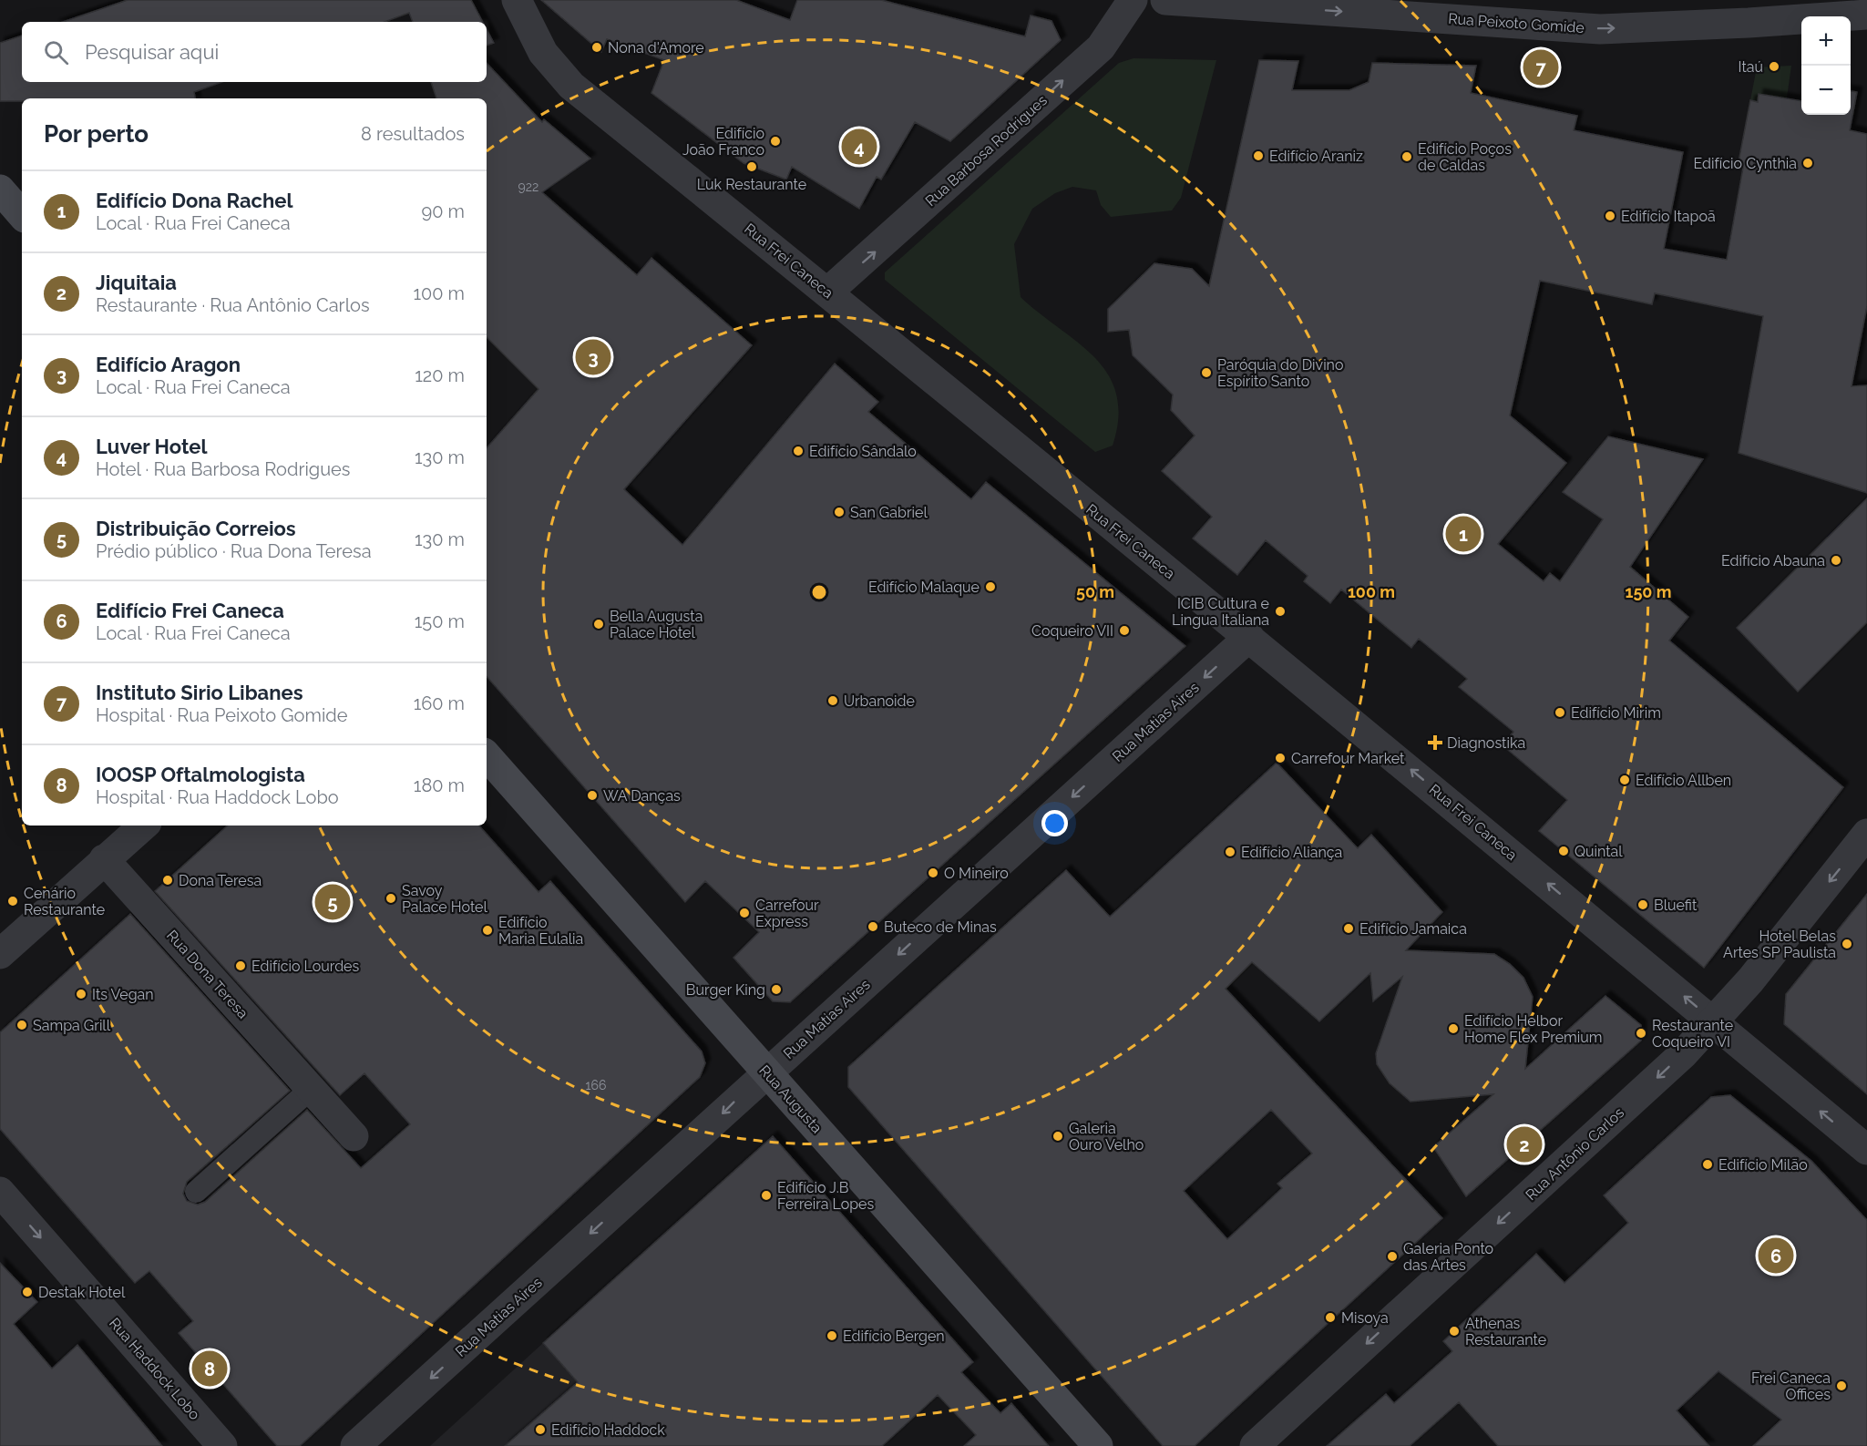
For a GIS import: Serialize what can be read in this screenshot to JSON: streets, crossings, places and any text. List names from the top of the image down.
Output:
{
  "streets": {
    "main road": ["Rua Augusta"],
    "street": [
      "Rua Peixoto Gomide",
      "Rua Barbosa Rodrigues",
      "Rua Frei Caneca",
      "Rua Matias Aires",
      "Rua Dona Teresa",
      "Rua Antônio Carlos",
      "Rua Haddock Lobo"
    ]
  },
  "crossings": [
    ["Rua Barbosa Rodrigues", "Rua Frei Caneca"],
    ["Rua Frei Caneca", "Rua Matias Aires"],
    ["Rua Frei Caneca", "Rua Antônio Carlos"],
    ["Rua Matias Aires", "Rua Augusta"]
  ],
  "one_way": [
    "Rua Peixoto Gomide",
    "Rua Barbosa Rodrigues",
    "Rua Frei Caneca",
    "Rua Matias Aires",
    "Rua Antônio Carlos",
    "Rua Haddock Lobo"
  ],
  "places": {
    "other": [
      "Nona d'Amore",
      "Itaú",
      "Edifício João Franco",
      "Edifício Araniz",
      "Edifício Poços de Caldas",
      "Edifício Cynthia",
      "Luk Restaurante",
      "Edifício Itapoã",
      "Paróquia do Divino Espírito Santo",
      "Edifício Sândalo",
      "San Gabriel",
      "Edifício Abauna",
      "Edifício Malaque",
      "ICIB Cultura e Lingua Italiana",
      "Bella Augusta Palace Hotel",
      "Coqueiro VII",
      "Urbanoide",
      "Edifício Mirim",
      "Carrefour Market",
      "Edifício Allben",
      "WA Danças",
      "Quintal",
      "Edifício Aliança",
      "O Mineiro",
      "Dona Teresa",
      "Savoy Palace Hotel",
      "Cenário Restaurante",
      "Bluefit",
      "Carrefour Express",
      "Buteco de Minas",
      "Edifício Jamaica",
      "Edifício Maria Eulalia",
      "Hotel Belas Artes SP Paulista",
      "Edifício Lourdes",
      "Burger King",
      "Its Vegan",
      "Sampa Grill",
      "Edifício Helbor Home Flex Premium",
      "Restaurante Coqueiro VI",
      "Galeria Ouro Velho",
      "Edifício Milão",
      "Edifício J.B Ferreira Lopes",
      "Galeria Ponto das Artes",
      "Destak Hotel",
      "Misoya",
      "Athenas Restaurante",
      "Edifício Bergen",
      "Frei Caneca Offices",
      "Edifício Haddock"
    ],
    "health": ["Diagnostika"]
  },
  "house_numbers": ["922", "166"],
  "page": {
    "map_buttons": ["+", "−"],
    "search": "Pesquisar aqui",
    "pins": [
      "7",
      "4",
      "3",
      "1",
      "5",
      "2",
      "6",
      "8"
    ],
    "heading": ["Por perto", "8 resultados"],
    "list": [
      {
        "mark": "1",
        "name": "Edifício Dona Rachel",
        "note": "Local · Rua Frei Caneca",
        "value": "90 m"
      },
      {
        "mark": "2",
        "name": "Jiquitaia",
        "note": "Restaurante · Rua Antônio Carlos",
        "value": "100 m"
      },
      {
        "mark": "3",
        "name": "Edifício Aragon",
        "note": "Local · Rua Frei Caneca",
        "value": "120 m"
      },
      {
        "mark": "4",
        "name": "Luver Hotel",
        "note": "Hotel · Rua Barbosa Rodrigues",
        "value": "130 m"
      },
      {
        "mark": "5",
        "name": "Distribuição Correios",
        "note": "Prédio público · Rua Dona Teresa",
        "value": "130 m"
      },
      {
        "mark": "6",
        "name": "Edifício Frei Caneca",
        "note": "Local · Rua Frei Caneca",
        "value": "150 m"
      },
      {
        "mark": "7",
        "name": "Instituto Sirio Libanes",
        "note": "Hospital · Rua Peixoto Gomide",
        "value": "160 m"
      },
      {
        "mark": "8",
        "name": "IOOSP Oftalmologista",
        "note": "Hospital · Rua Haddock Lobo",
        "value": "180 m"
      }
    ]
  },
  "rings": ["50 m", "100 m", "150 m"]
}
